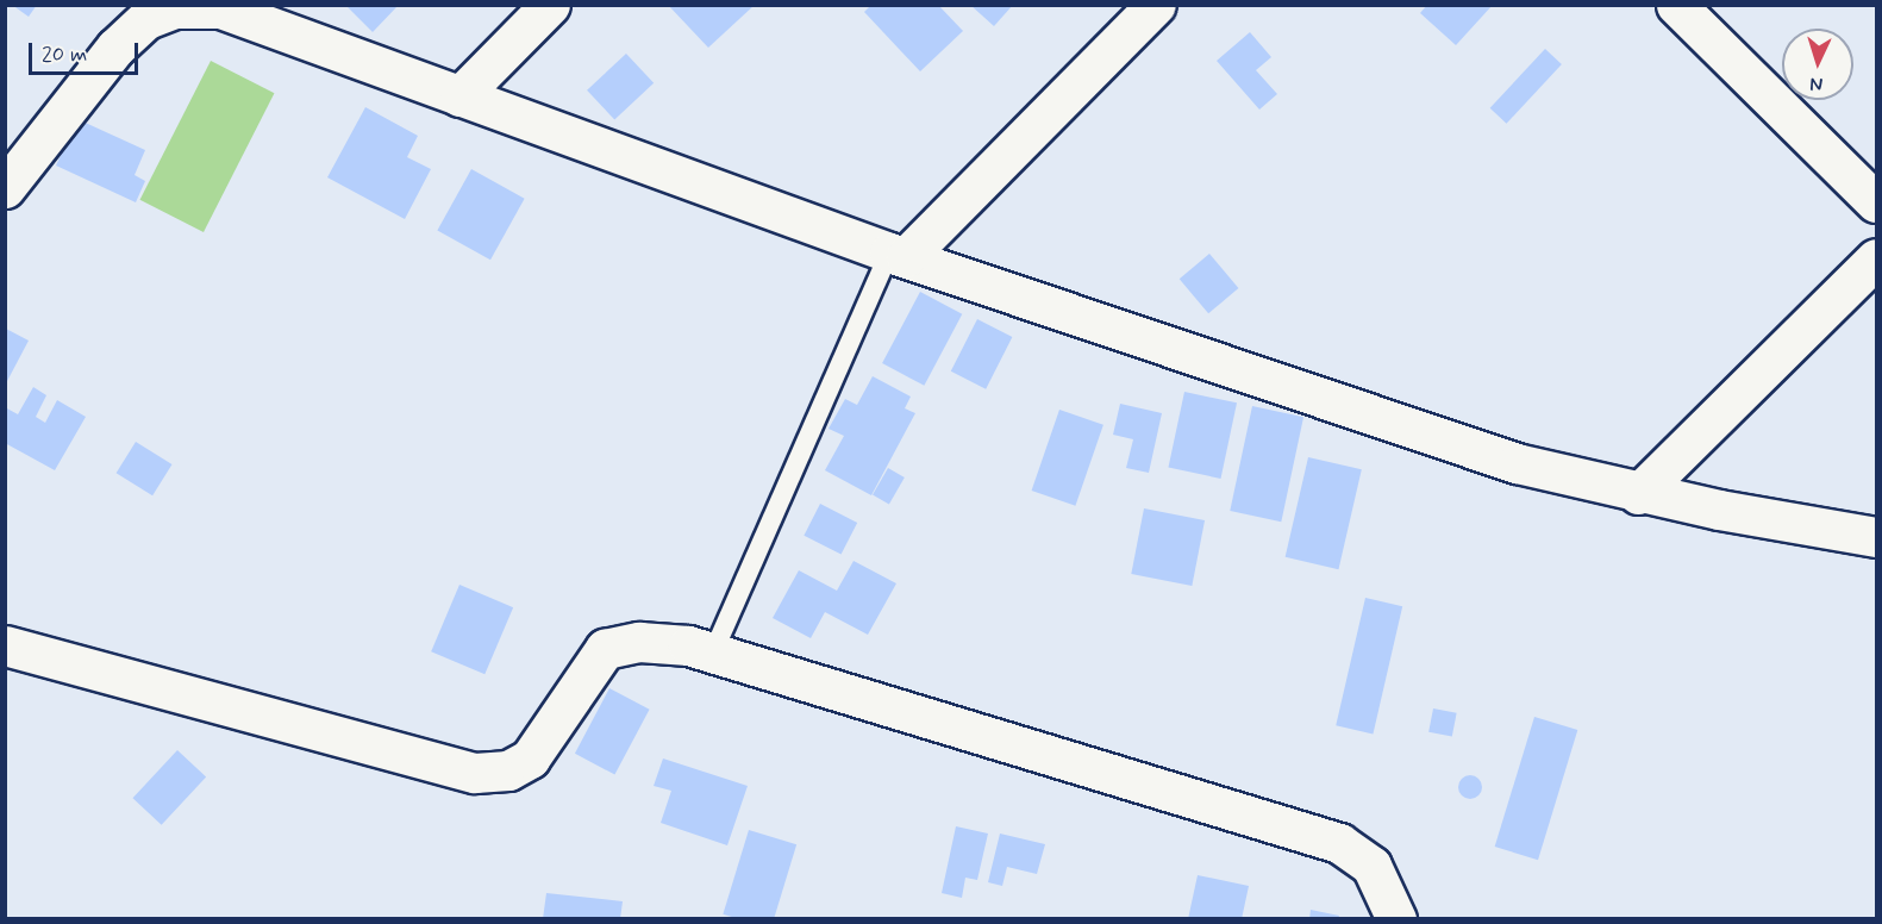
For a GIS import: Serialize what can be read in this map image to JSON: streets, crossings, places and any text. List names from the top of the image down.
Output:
{
  "scale_bar": "20 m",
  "north": "bottom"
}
